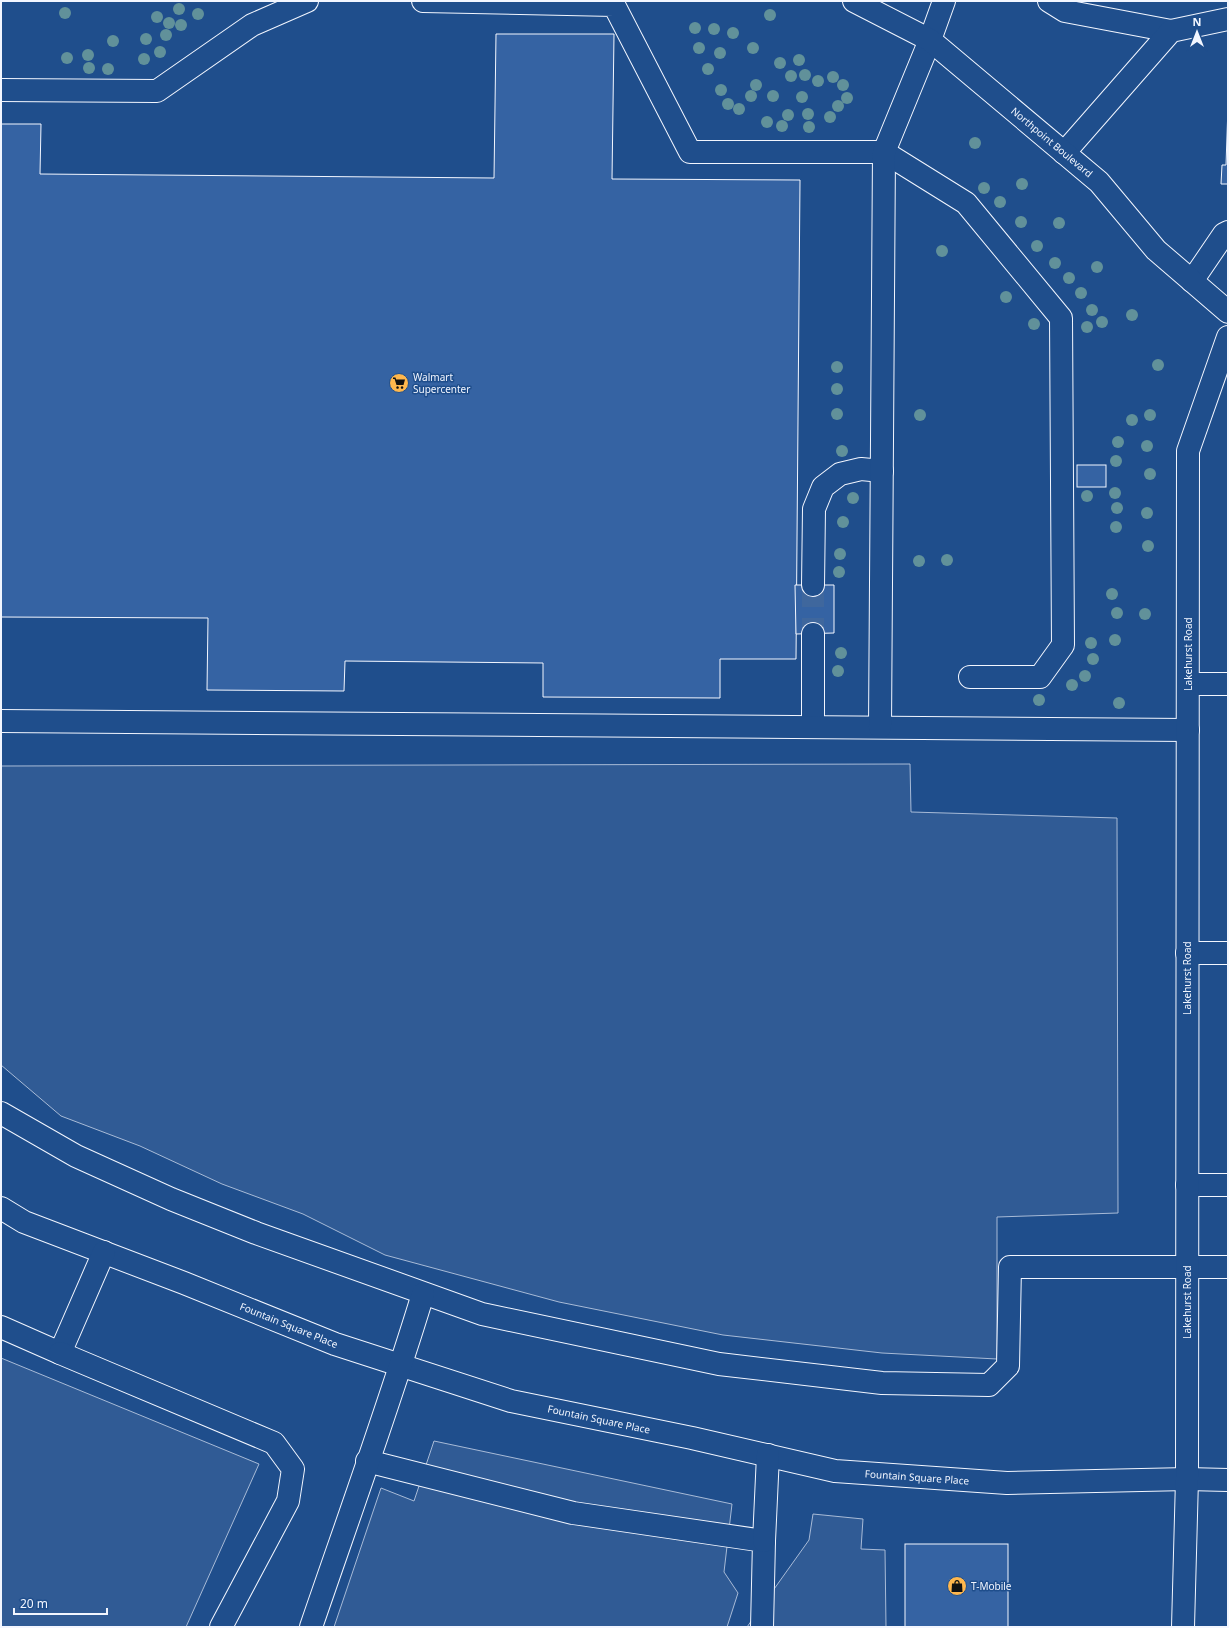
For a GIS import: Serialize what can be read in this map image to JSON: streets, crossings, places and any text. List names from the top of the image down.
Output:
{
  "streets": {
    "street": ["Northpoint Boulevard", "Lakehurst Road", "Fountain Square Place"]
  },
  "crossings": [
    ["Lakehurst Road", "Fountain Square Place"]
  ],
  "places": {
    "supermarket": ["Walmart Supercenter"],
    "shop": ["T-Mobile"]
  },
  "scale_bar": "20 m",
  "north": "top"
}
